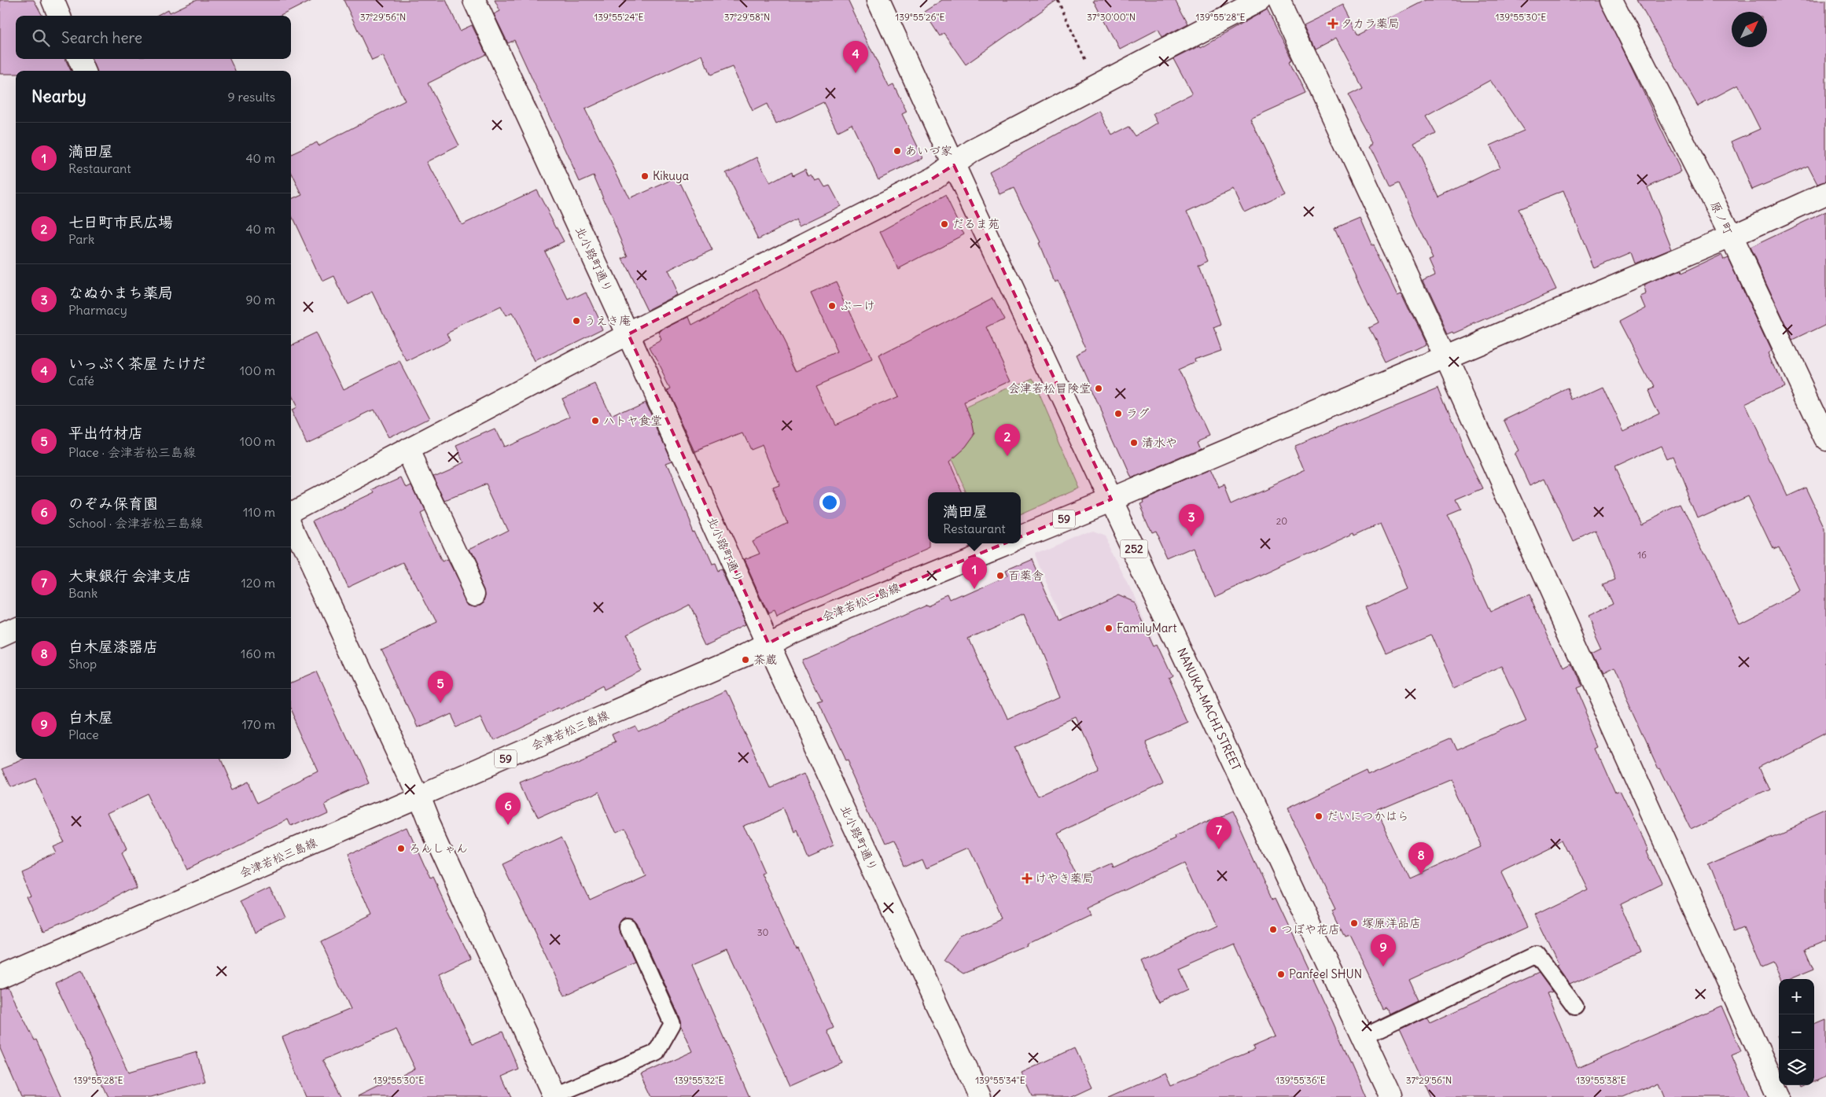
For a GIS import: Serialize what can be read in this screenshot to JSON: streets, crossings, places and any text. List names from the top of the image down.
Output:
{
  "streets": {
    "main road": [
      "原ノ町",
      "北小路町通り",
      "59",
      "252",
      "会津若松三島線",
      "NANUKA-MACHI STREET"
    ]
  },
  "crossings": [
    ["北小路町通り", "会津若松三島線"],
    ["59", "NANUKA-MACHI STREET"]
  ],
  "places": {
    "health": ["タカラ薬局", "けやき薬局"],
    "other": [
      "あいづ家",
      "Kikuya",
      "だるま苑",
      "ぶーけ",
      "うえき庵",
      "会津若松冒険堂",
      "ラグ",
      "ハトヤ食堂",
      "清水や",
      "百薬舎",
      "FamilyMart",
      "茶蔵",
      "だいにつかはら",
      "ろんしゃん",
      "塚原洋品店",
      "つぼや花店",
      "Panfeel SHUN"
    ]
  },
  "house_numbers": ["20", "16", "30"],
  "north": "top right",
  "page": {
    "search": "Search here",
    "pins": [
      "4",
      "2",
      "3",
      "1",
      "5",
      "6",
      "7",
      "8",
      "9"
    ],
    "heading": ["Nearby", "9 results"],
    "list": [
      {
        "mark": "1",
        "name": "満田屋",
        "note": "Restaurant",
        "value": "40 m"
      },
      {
        "mark": "2",
        "name": "七日町市民広場",
        "note": "Park",
        "value": "40 m"
      },
      {
        "mark": "3",
        "name": "なぬかまち薬局",
        "note": "Pharmacy",
        "value": "90 m"
      },
      {
        "mark": "4",
        "name": "いっぷく茶屋 たけだ",
        "note": "Café",
        "value": "100 m"
      },
      {
        "mark": "5",
        "name": "平出竹材店",
        "note": "Place · 会津若松三島線",
        "value": "100 m"
      },
      {
        "mark": "6",
        "name": "のぞみ保育園",
        "note": "School · 会津若松三島線",
        "value": "110 m"
      },
      {
        "mark": "7",
        "name": "大東銀行 会津支店",
        "note": "Bank",
        "value": "120 m"
      },
      {
        "mark": "8",
        "name": "白木屋漆器店",
        "note": "Shop",
        "value": "160 m"
      },
      {
        "mark": "9",
        "name": "白木屋",
        "note": "Place",
        "value": "170 m"
      }
    ],
    "popup": ["満田屋", "Restaurant"],
    "map_buttons": ["+", "−"]
  },
  "coordinates": [
    "139°55'24\"E",
    "139°55'26\"E",
    "139°55'28\"E",
    "139°55'30\"E",
    "37°30'00\"N",
    "37°29'56\"N",
    "37°29'58\"N",
    "139°55'32\"E",
    "139°55'34\"E",
    "139°55'36\"E",
    "139°55'38\"E"
  ]
}
